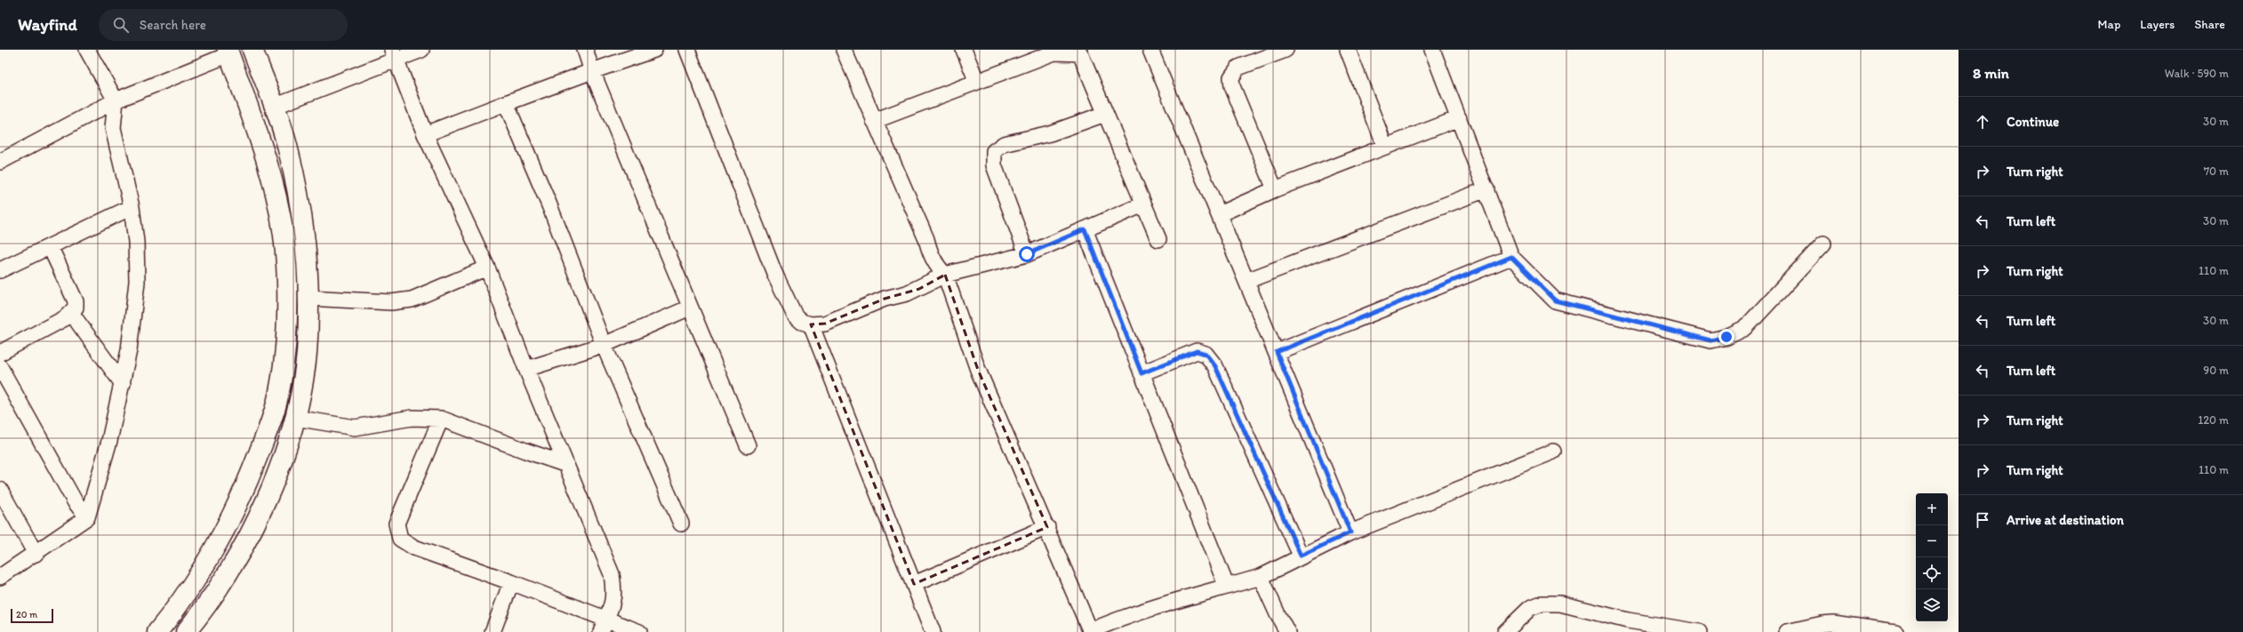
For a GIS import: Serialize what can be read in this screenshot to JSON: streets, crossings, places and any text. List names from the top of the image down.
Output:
{
  "scale_bar": "20 m",
  "page": {
    "header": "Wayfind",
    "search": "Search here",
    "nav": ["Map", "Layers", "Share"],
    "heading": ["8 min", "Walk · 590 m"],
    "list": [
      ["Continue", "30 m"],
      ["Turn right", "70 m"],
      ["Turn left", "30 m"],
      ["Turn right", "110 m"],
      ["Turn left", "30 m"],
      ["Turn left", "90 m"],
      ["Turn right", "120 m"],
      ["Turn right", "110 m"],
      "Arrive at destination"
    ],
    "map_buttons": ["+", "−"],
    "scale": "20 m"
  }
}
